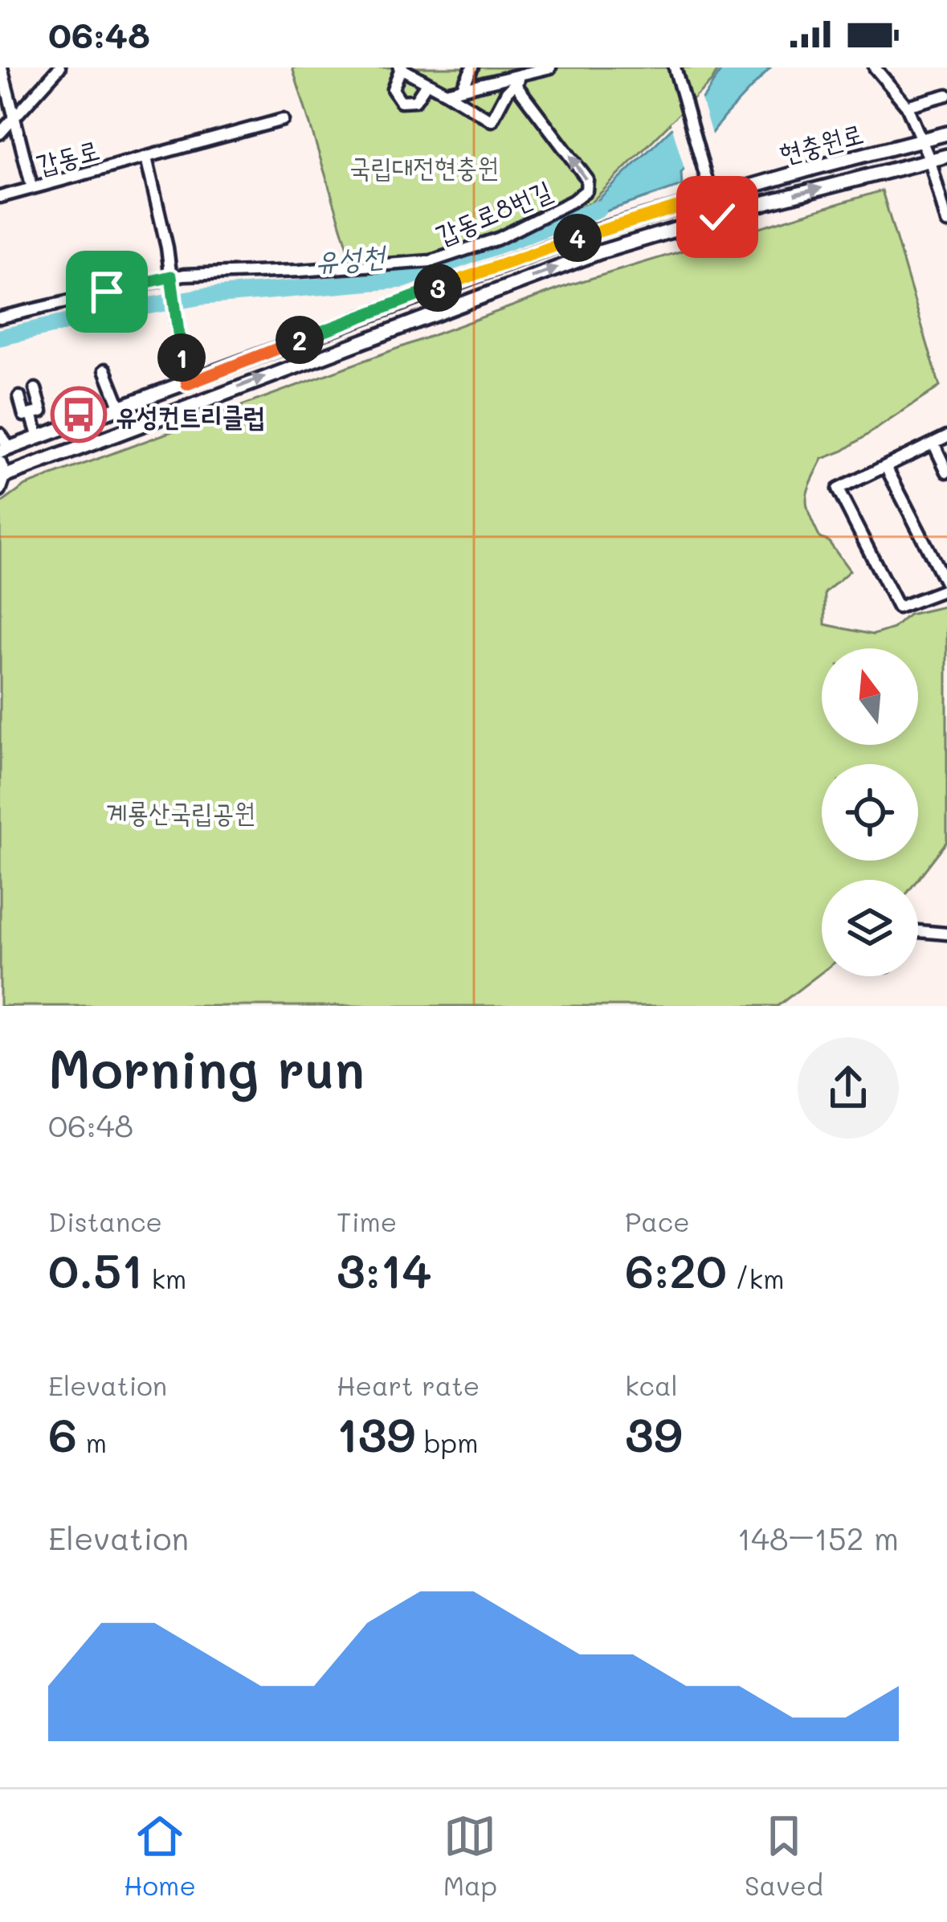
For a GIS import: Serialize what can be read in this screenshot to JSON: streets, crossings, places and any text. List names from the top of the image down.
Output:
{
  "streets": {
    "main road": ["현충원로"],
    "street": ["갑동로", "갑동로8번길"]
  },
  "water": ["유성천"],
  "parks": ["국립대전현충원", "계룡산국립공원"],
  "places": {
    "bus stop": ["유성컨트리클럽"]
  },
  "north": "top",
  "page": {
    "status": "06:48",
    "pins": [
      "4",
      "3",
      "2",
      "1"
    ],
    "heading": ["Morning run", "06:48"],
    "stats": [
      ["Distance", "0.51 km"],
      ["Time", "3:14"],
      ["Pace", "6:20 /km"],
      ["Elevation", "6 m"],
      ["Heart rate", "139 bpm"],
      ["kcal", "39"]
    ],
    "chart": ["Elevation", "148–152 m"],
    "tabs": ["Home", "Map", "Saved"]
  }
}
